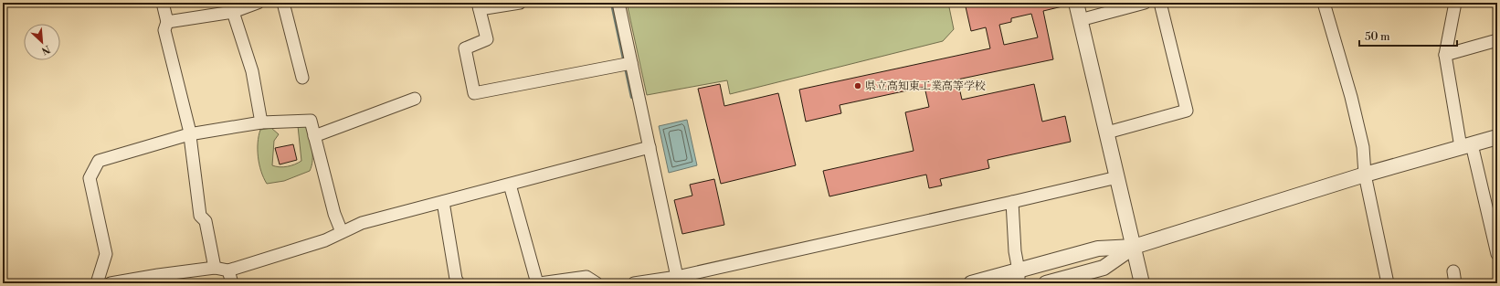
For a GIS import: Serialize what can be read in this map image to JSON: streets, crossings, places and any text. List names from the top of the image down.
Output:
{
  "places": ["県立高知東工業高等学校"],
  "scale_bar": "50 m",
  "north": "bottom right"
}
